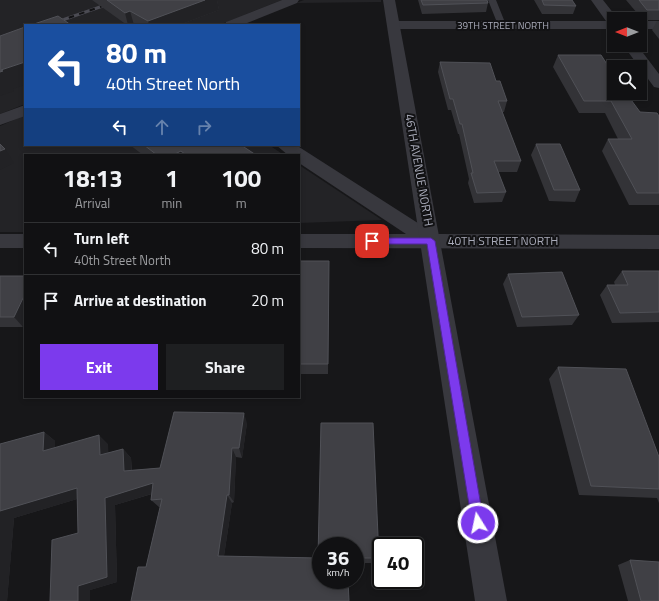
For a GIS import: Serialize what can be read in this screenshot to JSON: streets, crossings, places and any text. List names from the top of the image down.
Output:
{
  "streets": {
    "street": ["39TH STREET NORTH", "46TH AVENUE NORTH", "40TH STREET NORTH"]
  },
  "crossings": [
    ["39TH STREET NORTH", "46TH AVENUE NORTH"],
    ["46TH AVENUE NORTH", "40TH STREET NORTH"]
  ],
  "north": "left",
  "page": {
    "turn": ["80 m", "40th Street North"],
    "eta": [
      "18:13",
      "Arrival",
      "1",
      "min",
      "100",
      "m"
    ],
    "list": [
      {
        "name": "Turn left",
        "note": "40th Street North",
        "value": "80 m"
      },
      {
        "name": "Arrive at destination",
        "value": "20 m"
      }
    ],
    "buttons": ["Exit", "Share"],
    "speed": "36 km/h",
    "limit": "40"
  }
}
